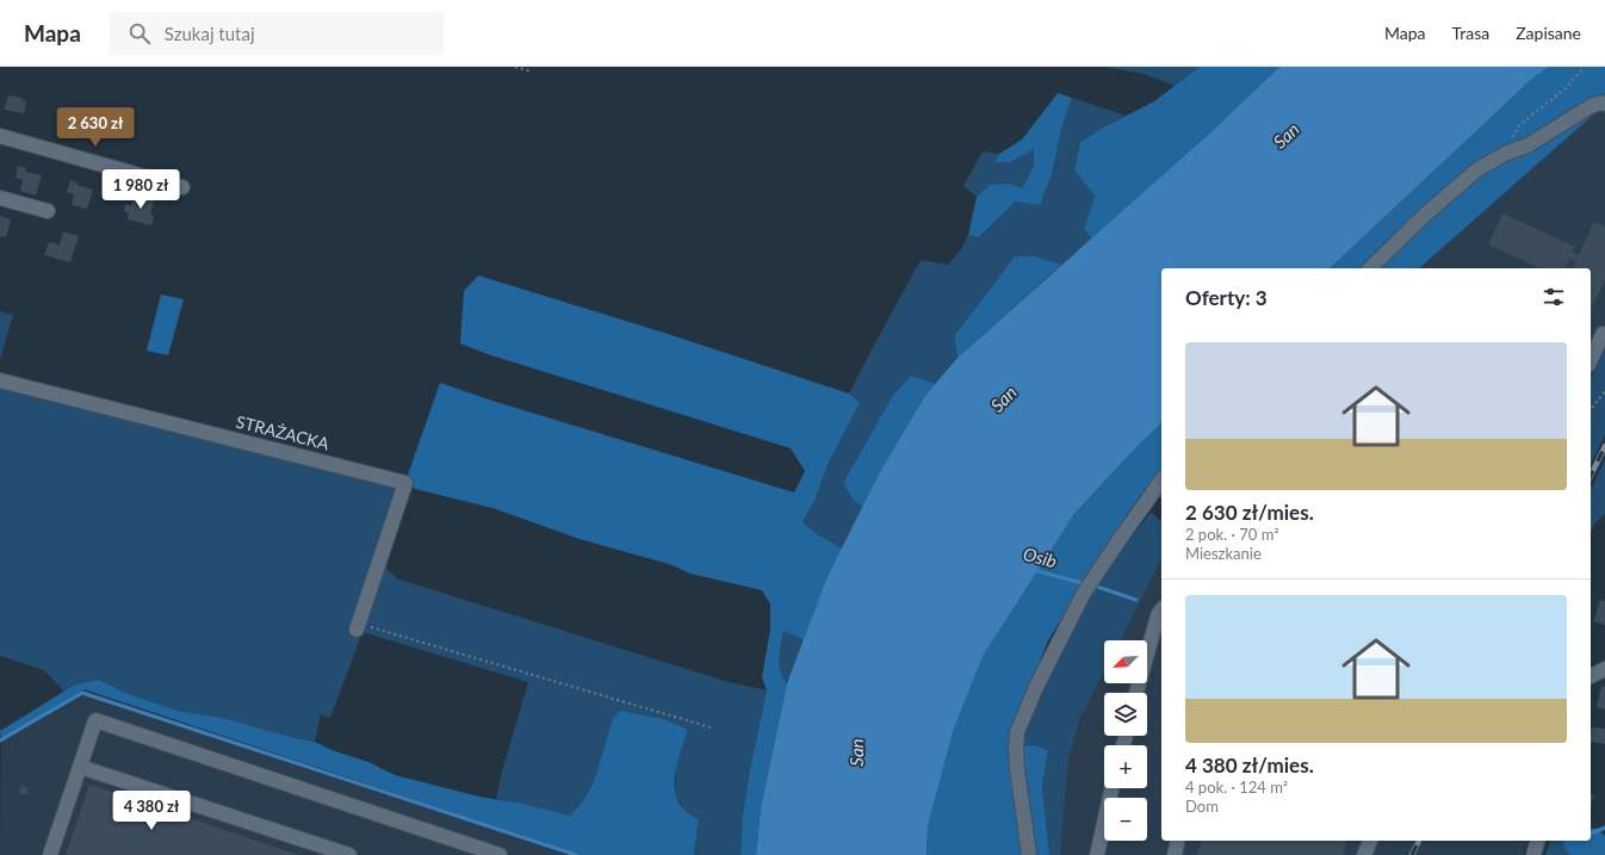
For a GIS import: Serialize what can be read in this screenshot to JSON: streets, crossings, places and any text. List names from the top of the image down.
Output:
{
  "streets": {
    "street": ["STRAŻACKA"]
  },
  "water": ["San", "Osib"],
  "north": "bottom left",
  "page": {
    "header": "Mapa",
    "search": "Szukaj tutaj",
    "nav": ["Mapa", "Trasa", "Zapisane"],
    "price": ["2 630 zł", "1 980 zł", "4 380 zł"],
    "heading": "Oferty: 3",
    "list": [
      {
        "name": "2 630 zł/mies.",
        "note": "2 pok. · 70 m² · Mieszkanie"
      },
      {
        "name": "4 380 zł/mies.",
        "note": "4 pok. · 124 m² · Dom"
      }
    ],
    "map_buttons": ["+", "−"]
  }
}
